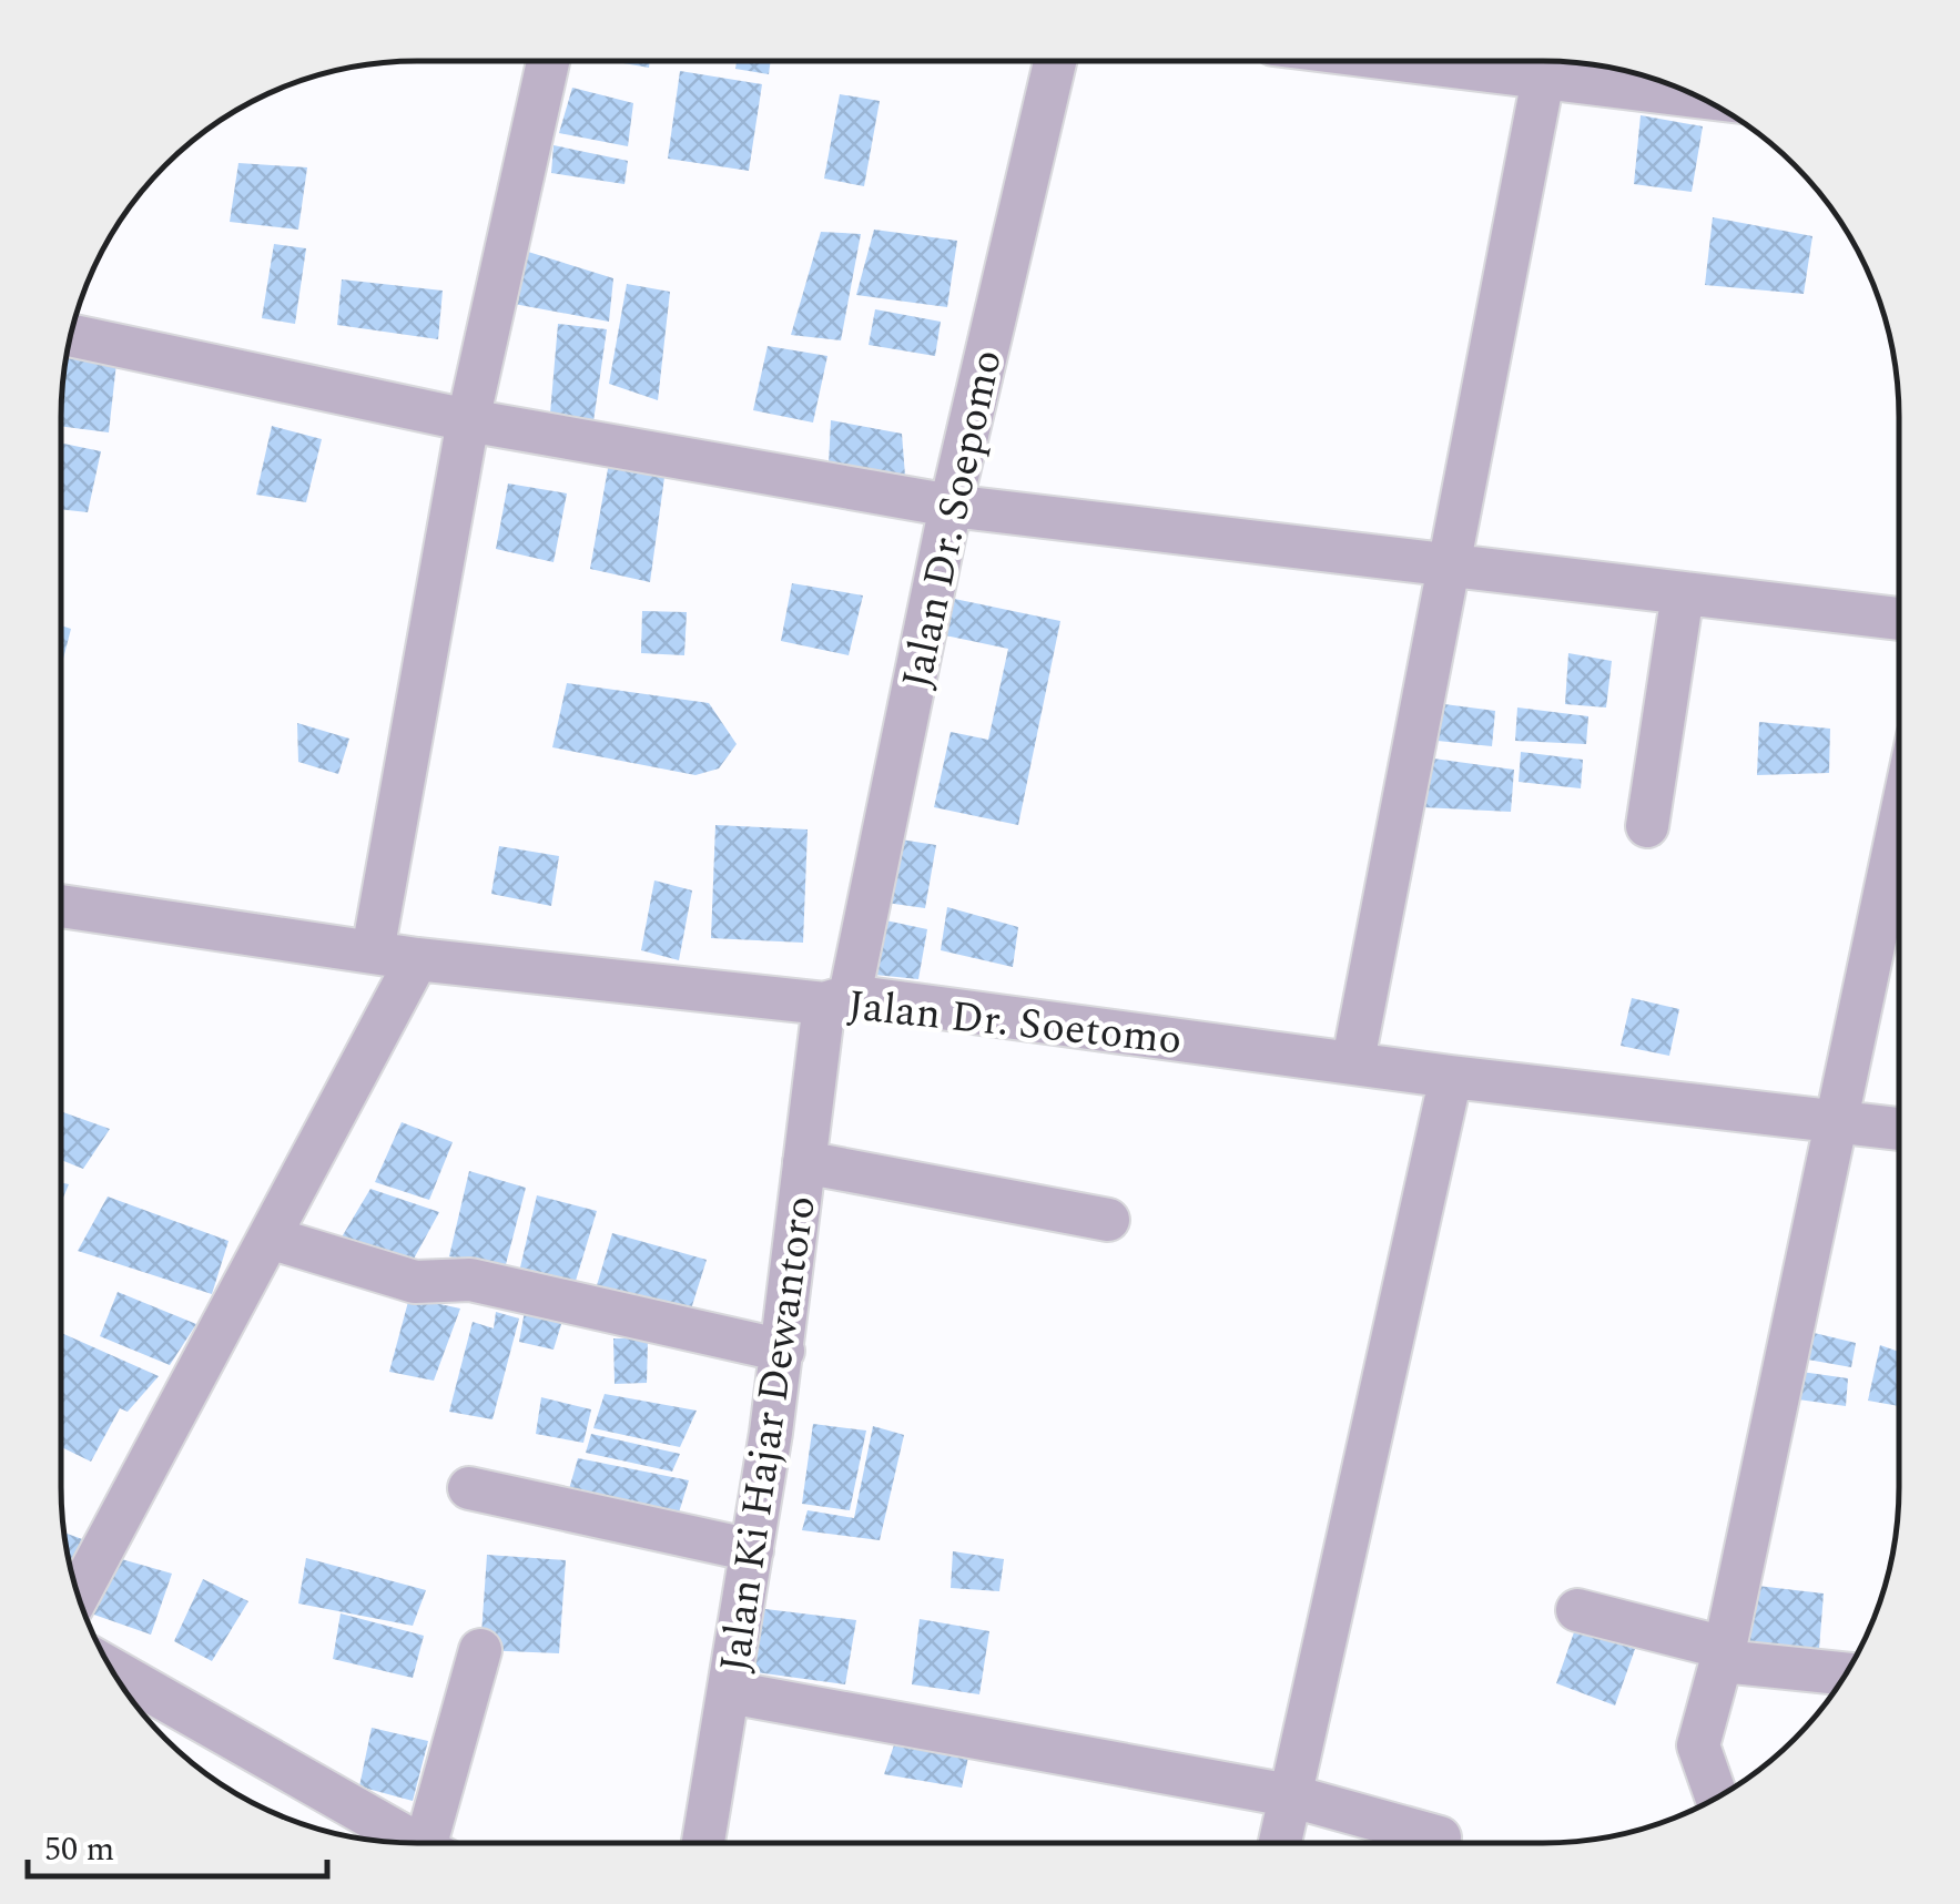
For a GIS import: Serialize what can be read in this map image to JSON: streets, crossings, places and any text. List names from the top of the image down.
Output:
{
  "streets": {
    "street": ["Jalan Dr. Soepomo", "Jalan Dr. Soetomo", "Jalan Ki Hajar Dewantoro"]
  },
  "crossings": [
    ["Jalan Dr. Soepomo", "Jalan Dr. Soetomo"],
    ["Jalan Dr. Soepomo", "Jalan Ki Hajar Dewantoro"],
    ["Jalan Dr. Soetomo", "Jalan Ki Hajar Dewantoro"]
  ],
  "scale_bar": "50 m"
}
